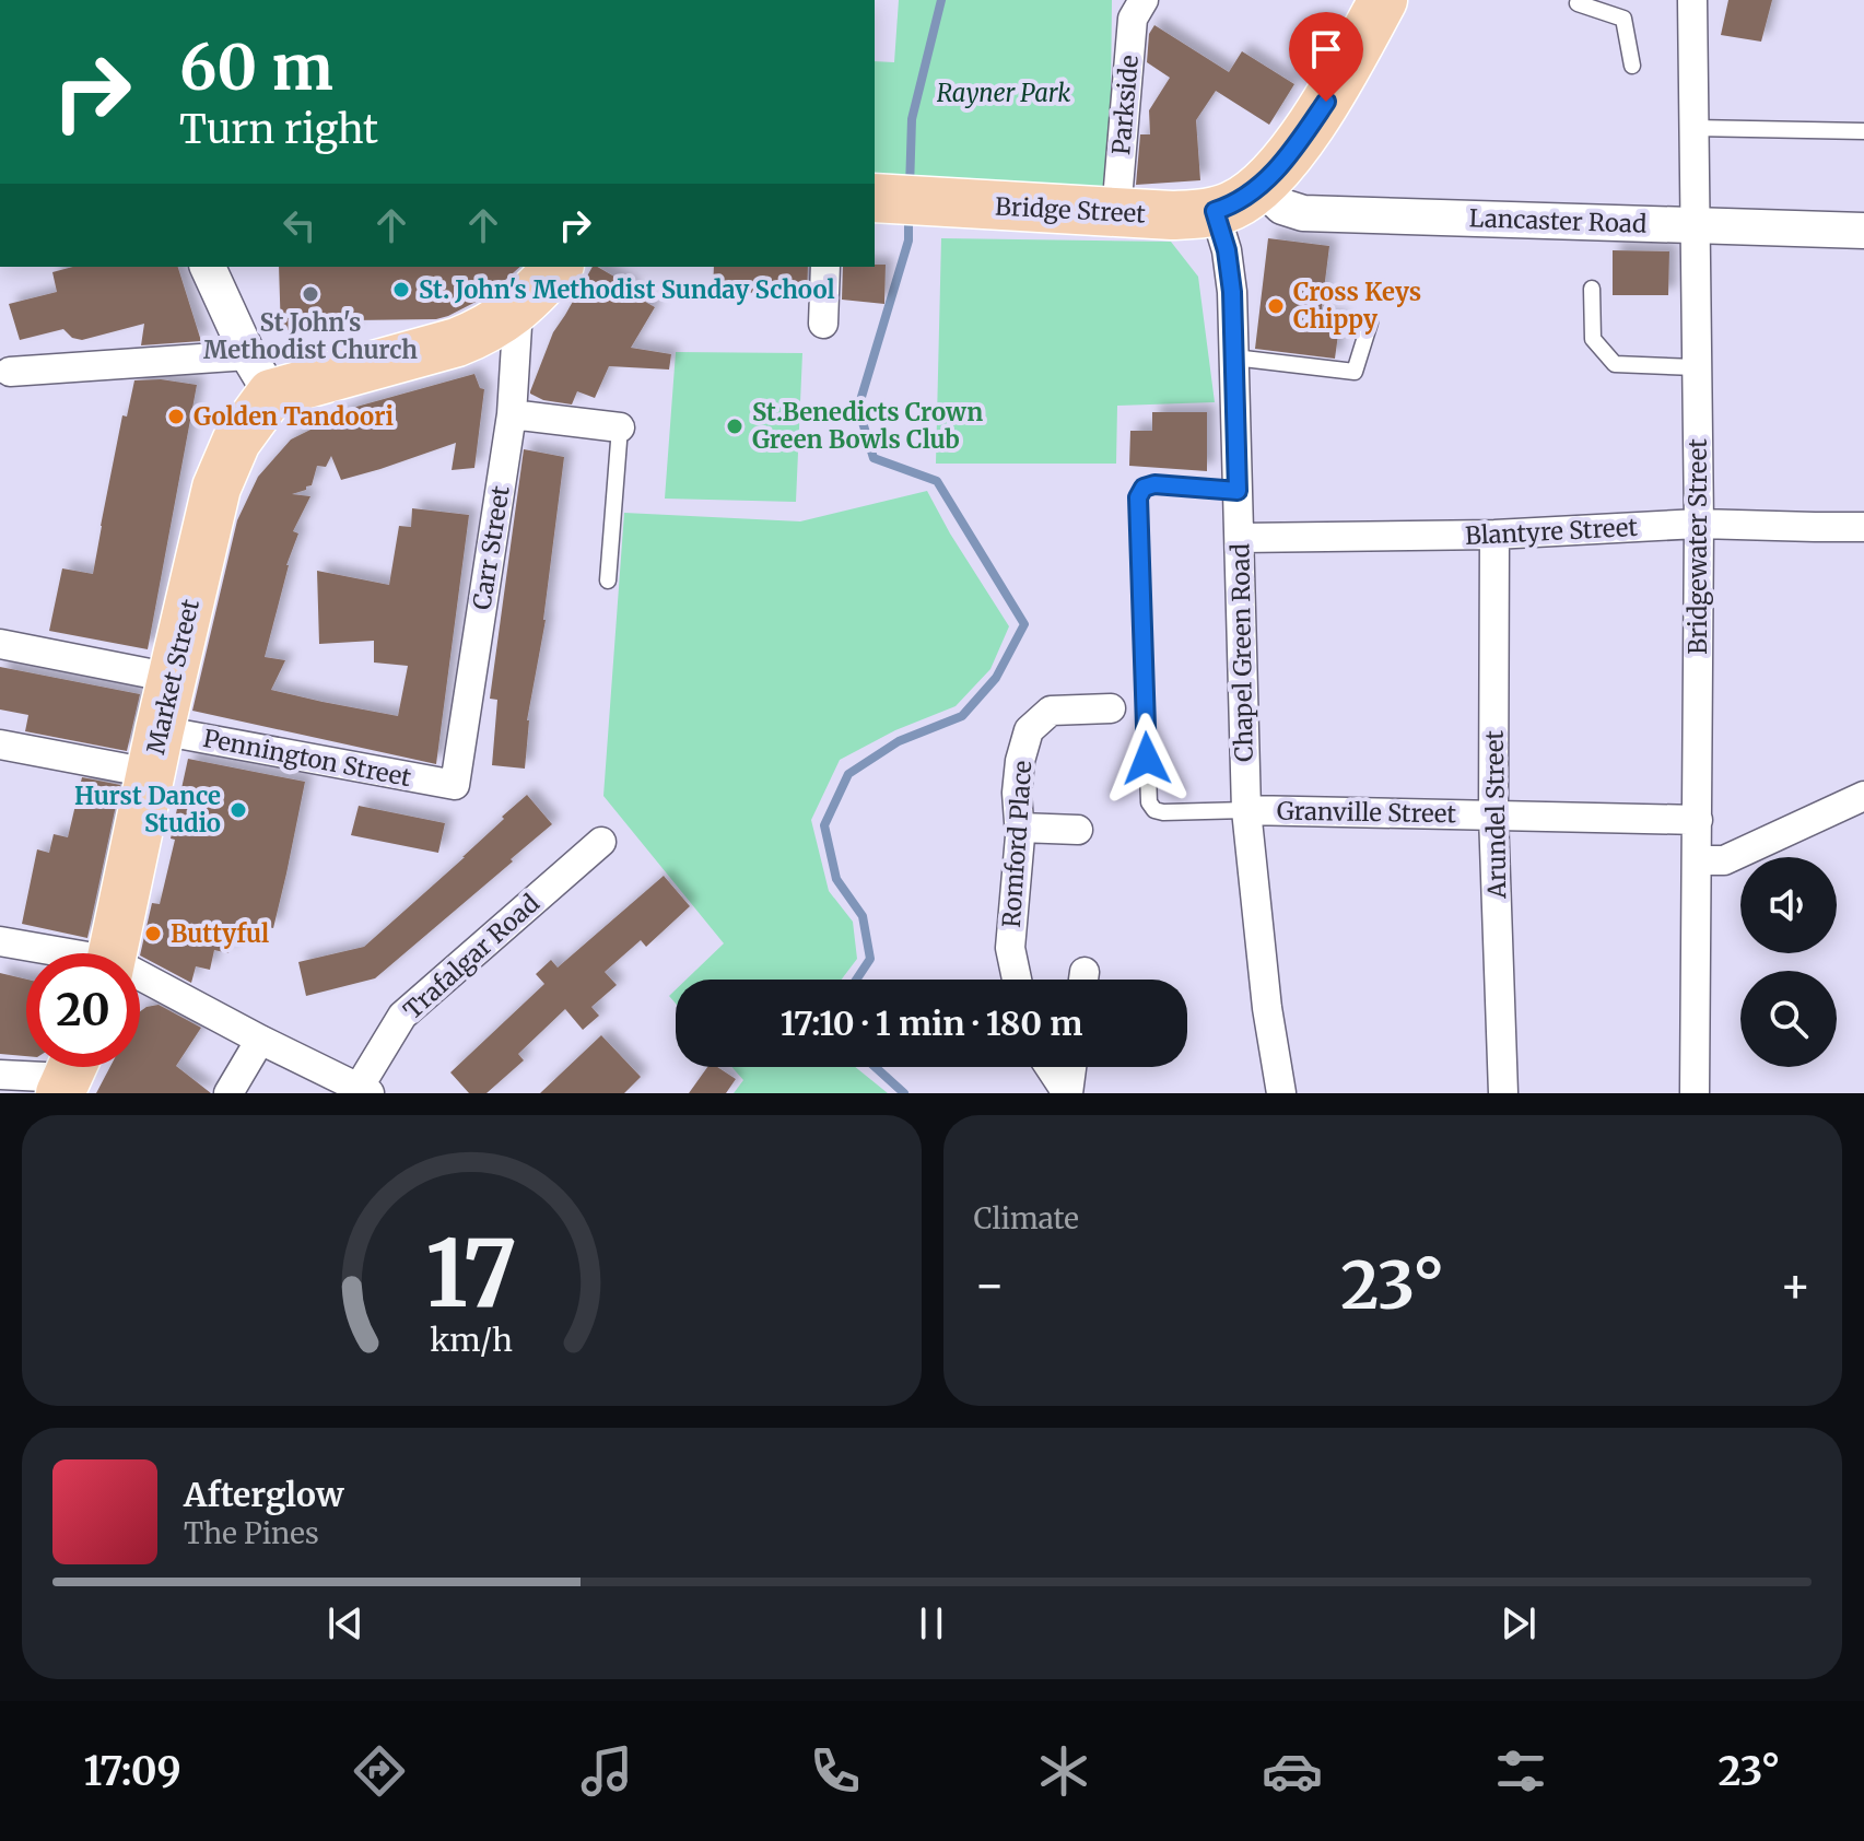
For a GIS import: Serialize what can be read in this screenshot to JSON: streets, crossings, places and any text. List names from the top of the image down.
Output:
{
  "streets": {
    "highway": ["Bridge Street", "Market Street"],
    "street": [
      "Parkside",
      "Lancaster Road",
      "Blantyre Street",
      "Bridgewater Street",
      "Carr Street",
      "Chapel Green Road",
      "Pennington Street",
      "Granville Street",
      "Arundel Street",
      "Romford Place",
      "Trafalgar Road"
    ]
  },
  "crossings": [
    ["Parkside", "Bridge Street"],
    ["Bridge Street", "Lancaster Road"],
    ["Bridge Street", "Chapel Green Road"],
    ["Lancaster Road", "Bridgewater Street"],
    ["Blantyre Street", "Bridgewater Street"],
    ["Blantyre Street", "Chapel Green Road"],
    ["Blantyre Street", "Arundel Street"],
    ["Bridgewater Street", "Granville Street"],
    ["Carr Street", "Pennington Street"],
    ["Chapel Green Road", "Granville Street"],
    ["Market Street", "Pennington Street"],
    ["Granville Street", "Arundel Street"]
  ],
  "parks": ["Rayner Park"],
  "places": [
    "St. John's Methodist Sunday School",
    "St John's Methodist Church",
    "Cross Keys Chippy",
    "Golden Tandoori",
    "St.Benedicts Crown Green Bowls Club",
    "Hurst Dance Studio",
    "Buttyful"
  ],
  "page": {
    "turn": ["60 m", "Turn right"],
    "limit": "20",
    "trip": "17:10 · 1 min · 180 m",
    "tile": "Climate",
    "heat": ["−", "23°", "+"],
    "song": ["Afterglow", "The Pines"],
    "tabs": ["17:09", "23°"],
    "gauge": ["17", "km/h"]
  }
}
